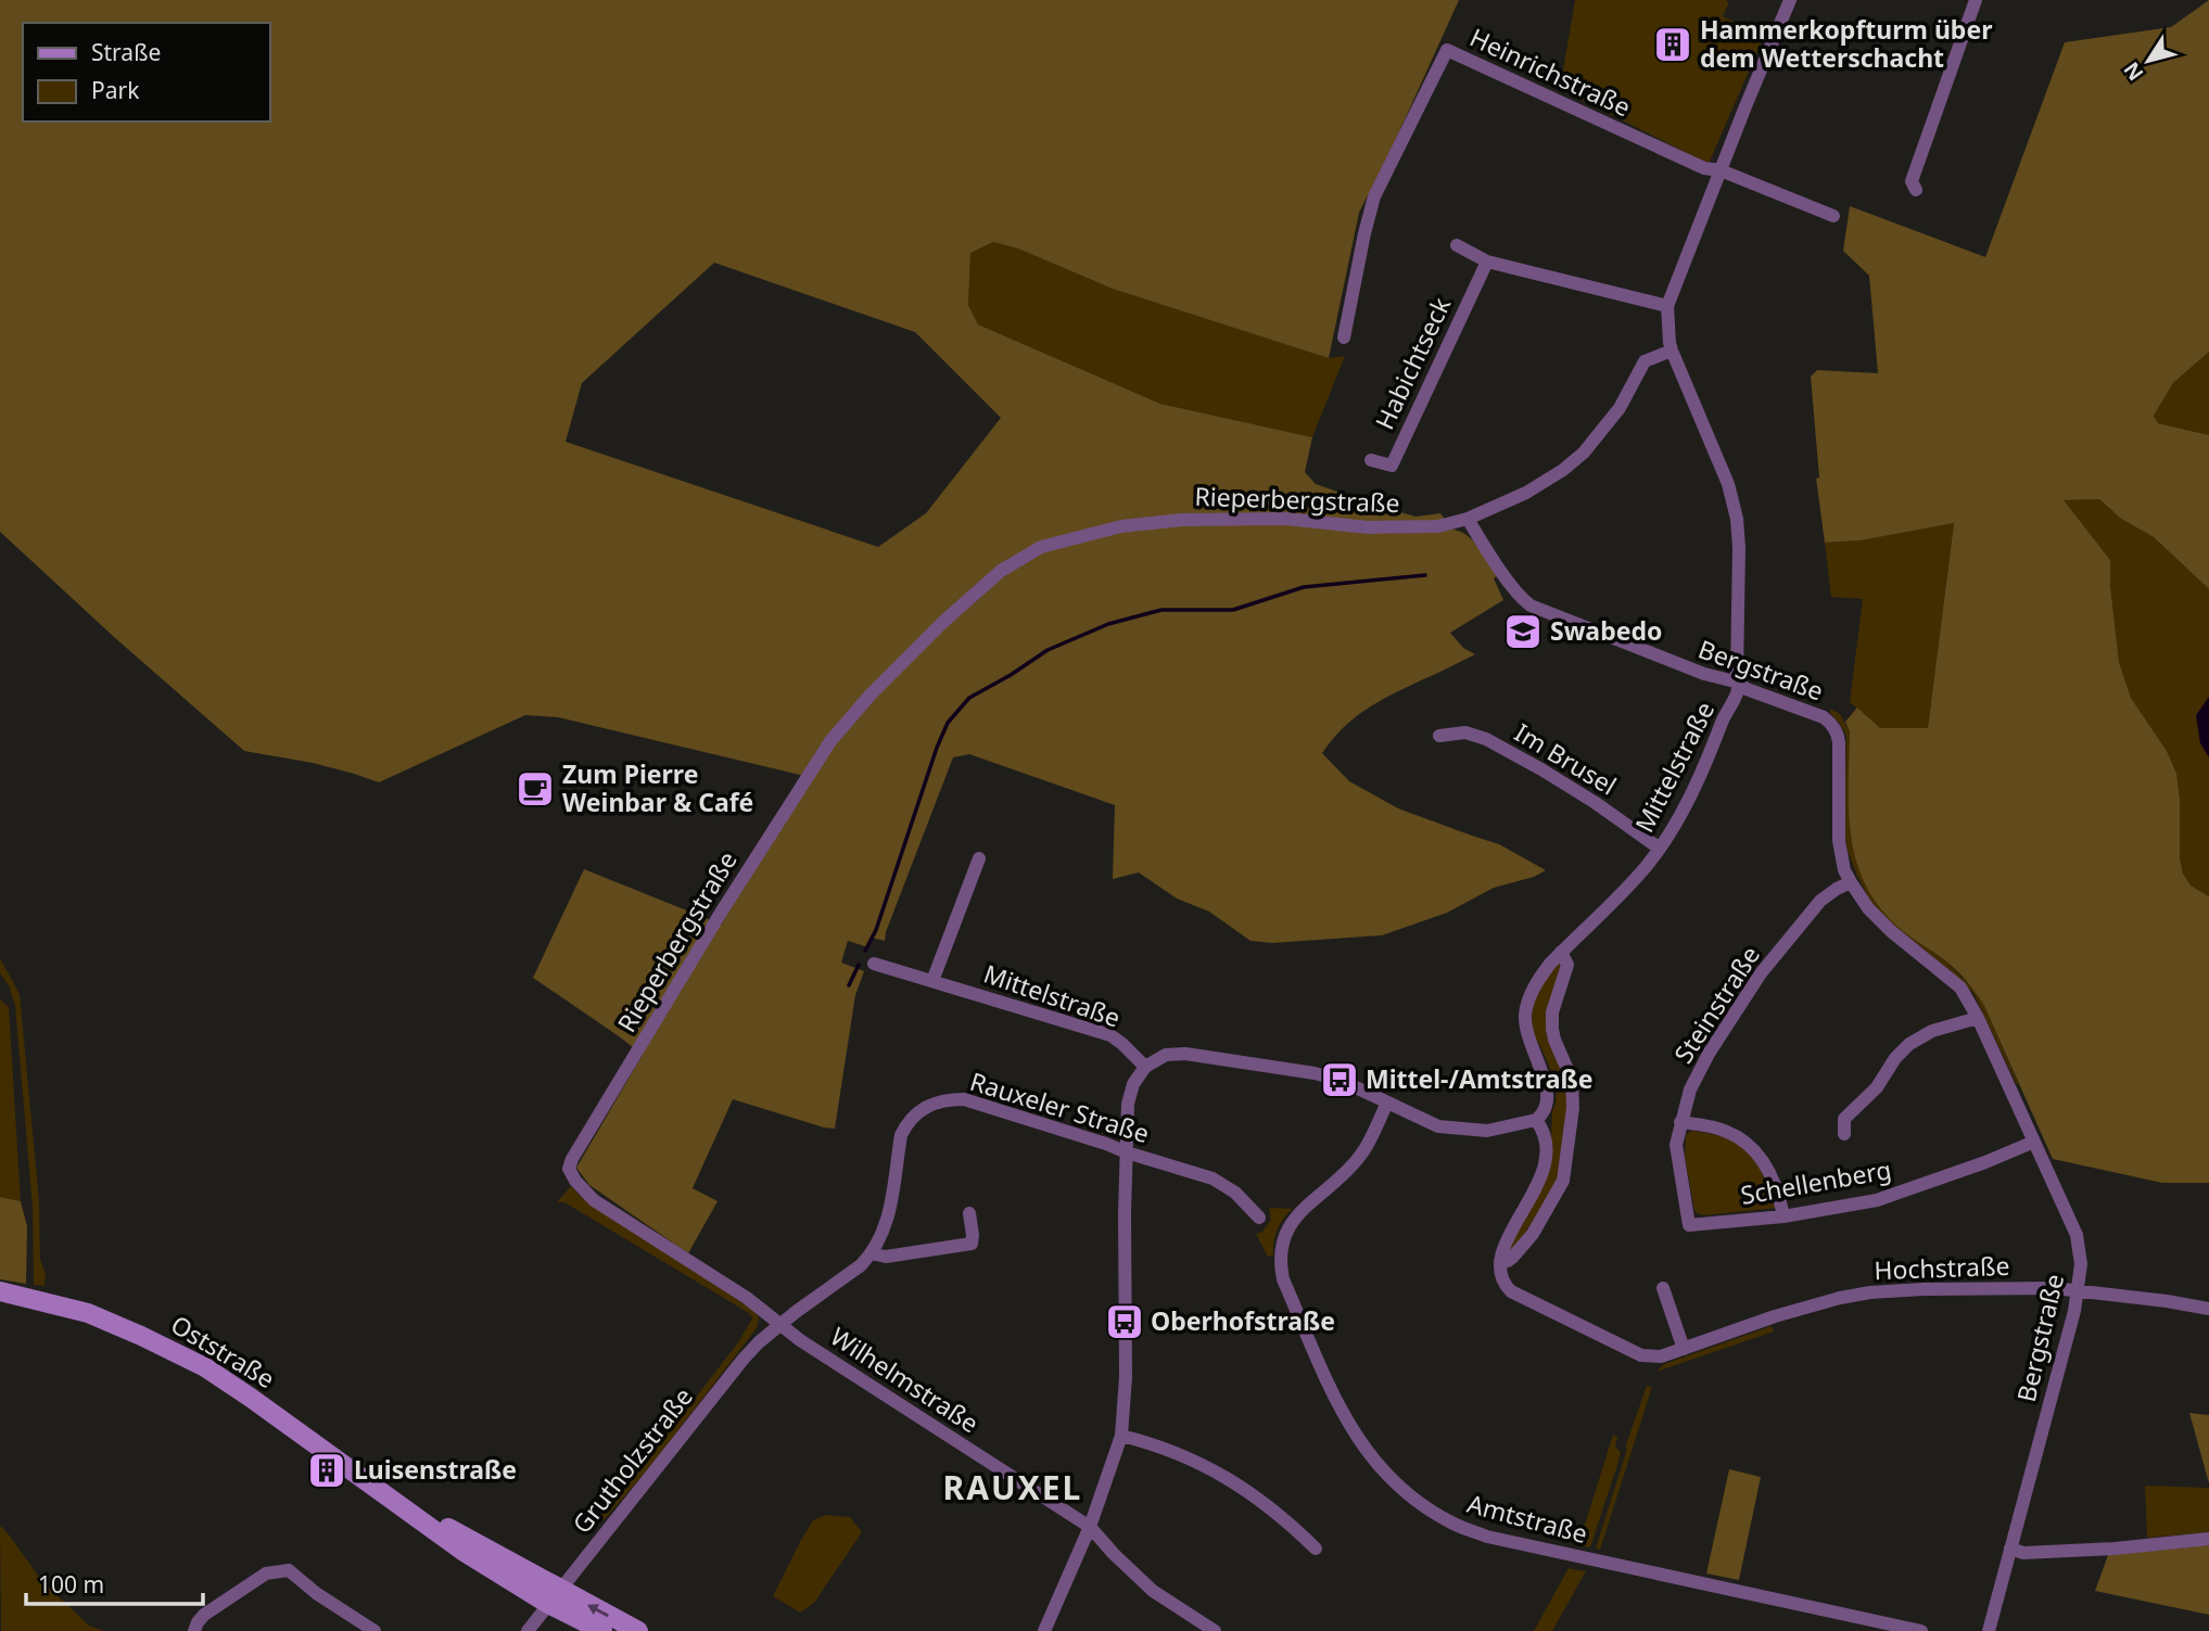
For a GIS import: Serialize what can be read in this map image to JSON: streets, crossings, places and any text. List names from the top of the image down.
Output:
{
  "streets": {
    "main road": ["Oststraße"],
    "street": [
      "Heinrichstraße",
      "Habichtseck",
      "Rieperbergstraße",
      "Bergstraße",
      "Im Brusel",
      "Mittelstraße",
      "Steinstraße",
      "Rauxeler Straße",
      "Schellenberg",
      "Hochstraße",
      "Wilhelmstraße",
      "Grutholzstraße",
      "Amtstraße"
    ]
  },
  "crossings": [
    ["Rieperbergstraße", "Bergstraße"],
    ["Rieperbergstraße", "Mittelstraße"],
    ["Rieperbergstraße", "Wilhelmstraße"],
    ["Bergstraße", "Mittelstraße"],
    ["Bergstraße", "Steinstraße"],
    ["Bergstraße", "Schellenberg"],
    ["Bergstraße", "Hochstraße"],
    ["Im Brusel", "Mittelstraße"],
    ["Steinstraße", "Schellenberg"],
    ["Rauxeler Straße", "Wilhelmstraße"],
    ["Rauxeler Straße", "Grutholzstraße"],
    ["Oststraße", "Grutholzstraße"],
    ["Wilhelmstraße", "Grutholzstraße"]
  ],
  "districts": ["RAUXEL"],
  "places": {
    "building": ["Hammerkopfturm über dem Wetterschacht", "Luisenstraße"],
    "school or university": ["Swabedo"],
    "cafe": ["Zum Pierre Weinbar & Café"],
    "bus stop": ["Mittel-/Amtstraße", "Oberhofstraße"]
  },
  "legend": ["Straße", "Park"],
  "scale_bar": "100 m",
  "north": "bottom left"
}
